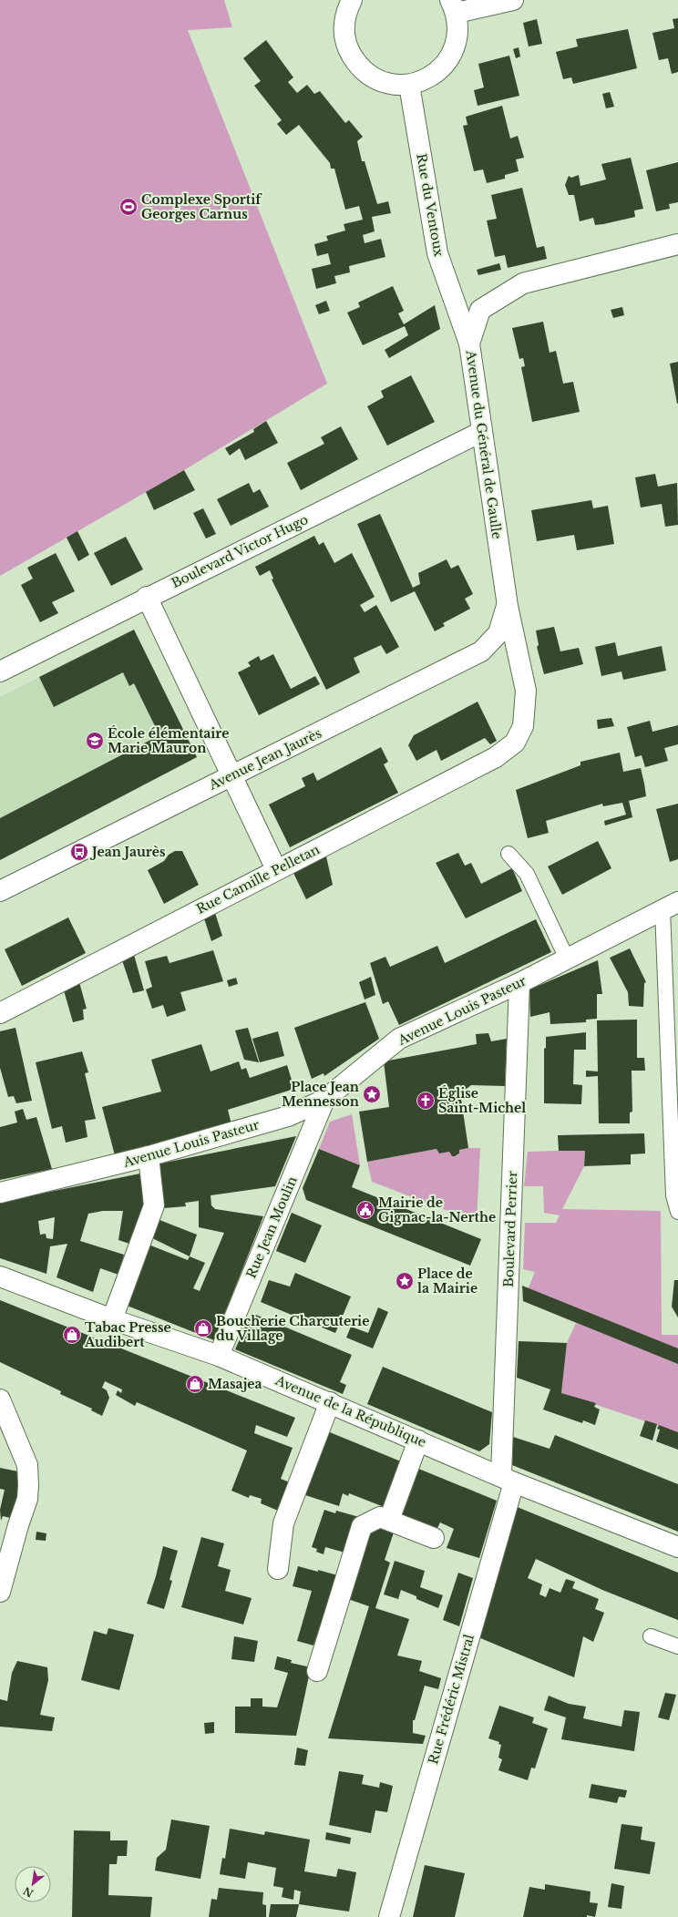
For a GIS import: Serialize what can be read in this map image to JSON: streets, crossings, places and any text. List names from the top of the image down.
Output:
{
  "streets": {
    "street": [
      "Rue du Ventoux",
      "Avenue du Général de Gaulle",
      "Boulevard Victor Hugo",
      "Avenue Jean Jaurès",
      "Rue Camille Pelletan",
      "Avenue Louis Pasteur",
      "Rue Jean Moulin",
      "Boulevard Perrier",
      "Avenue de la République",
      "Rue Frédéric Mistral"
    ]
  },
  "crossings": [
    ["Rue du Ventoux", "Avenue du Général de Gaulle"],
    ["Avenue du Général de Gaulle", "Boulevard Victor Hugo"],
    ["Avenue du Général de Gaulle", "Avenue Jean Jaurès"],
    ["Avenue du Général de Gaulle", "Rue Camille Pelletan"],
    ["Avenue Louis Pasteur", "Rue Jean Moulin"],
    ["Avenue Louis Pasteur", "Boulevard Perrier"],
    ["Rue Jean Moulin", "Avenue de la République"],
    ["Boulevard Perrier", "Avenue de la République"],
    ["Boulevard Perrier", "Rue Frédéric Mistral"],
    ["Avenue de la République", "Rue Frédéric Mistral"]
  ],
  "places": {
    "sports": ["Complexe Sportif Georges Carnus"],
    "school or university": ["École élémentaire Marie Mauron"],
    "bus stop": ["Jean Jaurès"],
    "place": ["Place Jean Mennesson", "Place de la Mairie"],
    "church": ["Église Saint-Michel"],
    "public building": ["Mairie de Gignac-la-Nerthe"],
    "shop": ["Boucherie Charcuterie du Village", "Tabac Presse Audibert", "Masajea"]
  },
  "north": "bottom left"
}
